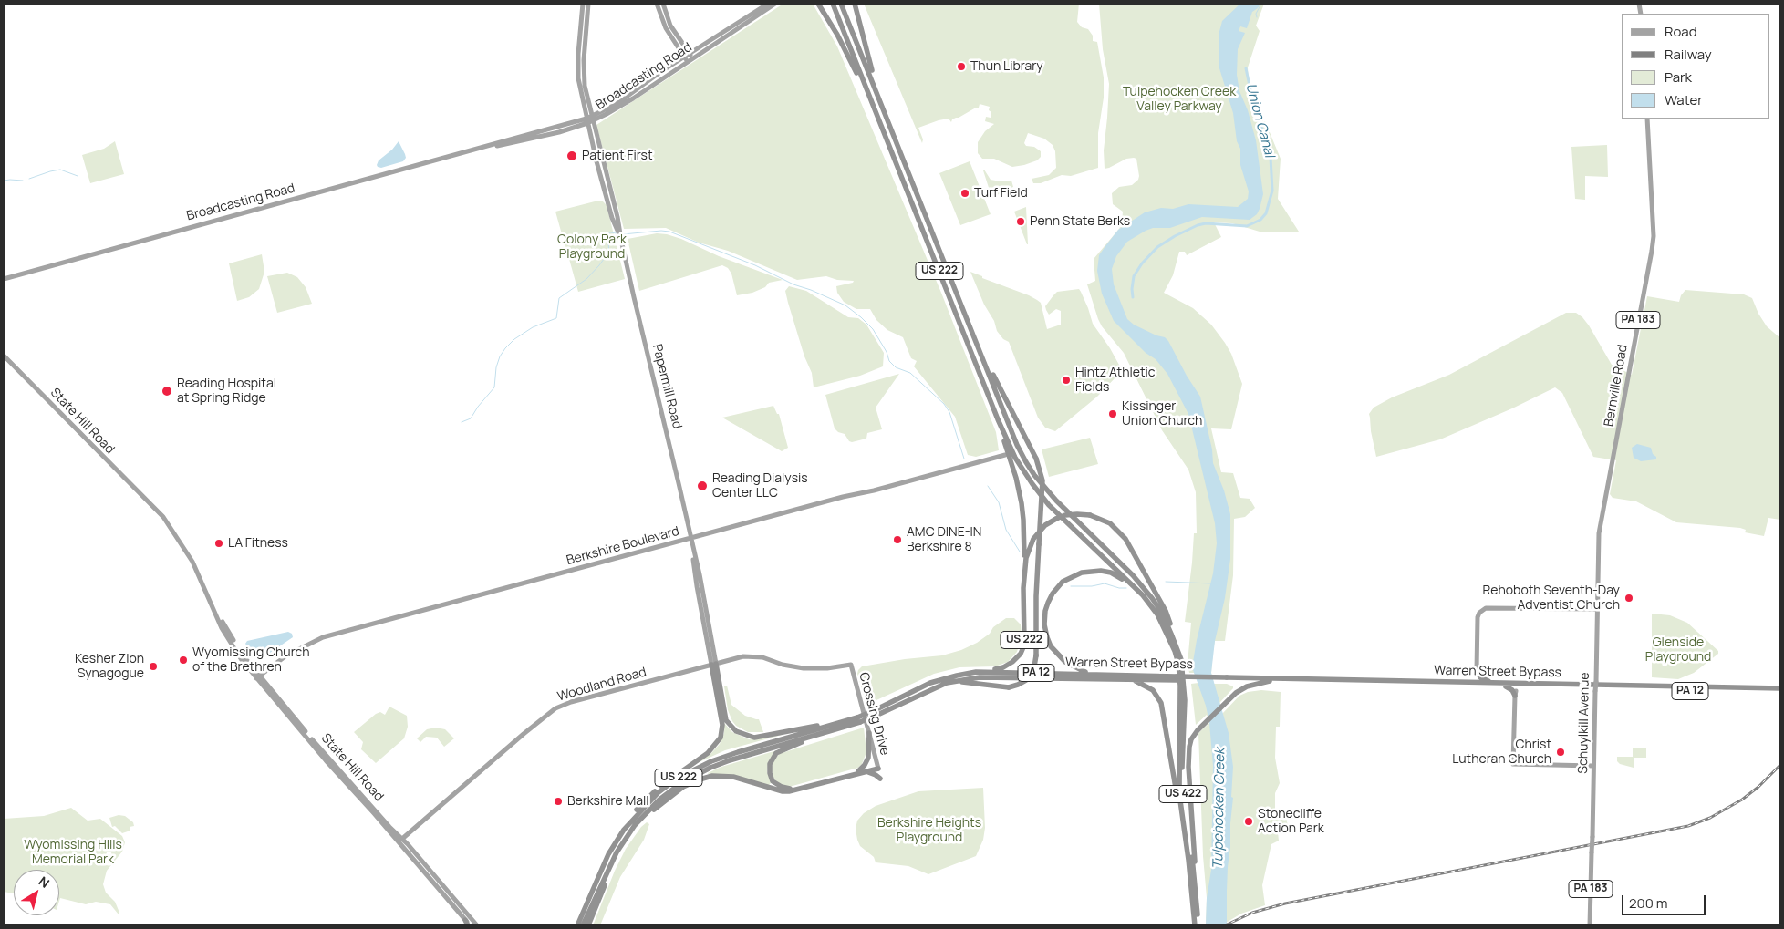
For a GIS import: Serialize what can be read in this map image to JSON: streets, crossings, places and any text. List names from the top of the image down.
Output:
{
  "streets": {
    "highway": [
      "US 222",
      "Warren Street Bypass",
      "PA 12",
      "US 422"
    ],
    "main road": [
      "Broadcasting Road",
      "PA 183",
      "Bernville Road",
      "Papermill Road",
      "State Hill Road",
      "Berkshire Boulevard",
      "Woodland Road",
      "Crossing Drive",
      "Schuylkill Avenue"
    ]
  },
  "crossings": [
    ["Broadcasting Road", "Papermill Road"],
    ["US 222", "Warren Street Bypass"],
    ["US 222", "US 422"],
    ["Bernville Road", "Schuylkill Avenue"],
    ["Papermill Road", "Berkshire Boulevard"],
    ["Papermill Road", "Woodland Road"],
    ["State Hill Road", "Berkshire Boulevard"],
    ["State Hill Road", "Woodland Road"],
    ["Warren Street Bypass", "US 422"],
    ["Woodland Road", "Crossing Drive"]
  ],
  "water": ["Union Canal", "Tulpehocken Creek"],
  "parks": [
    "Tulpehocken Creek Valley Parkway",
    "Colony Park Playground",
    "Glenside Playground",
    "Berkshire Heights Playground",
    "Wyomissing Hills Memorial Park"
  ],
  "places": [
    "Thun Library",
    "Patient First",
    "Turf Field",
    "Penn State Berks",
    "Hintz Athletic Fields",
    "Reading Hospital at Spring Ridge",
    "Kissinger Union Church",
    "Reading Dialysis Center LLC",
    "AMC DINE-IN Berkshire 8",
    "LA Fitness",
    "Rehoboth Seventh-Day Adventist Church",
    "Wyomissing Church of the Brethren",
    "Kesher Zion Synagogue",
    "Christ Lutheran Church",
    "Berkshire Mall",
    "Stonecliffe Action Park"
  ],
  "legend": [
    "Road",
    "Railway",
    "Park",
    "Water"
  ],
  "scale_bar": "200 m",
  "north": "top right"
}
